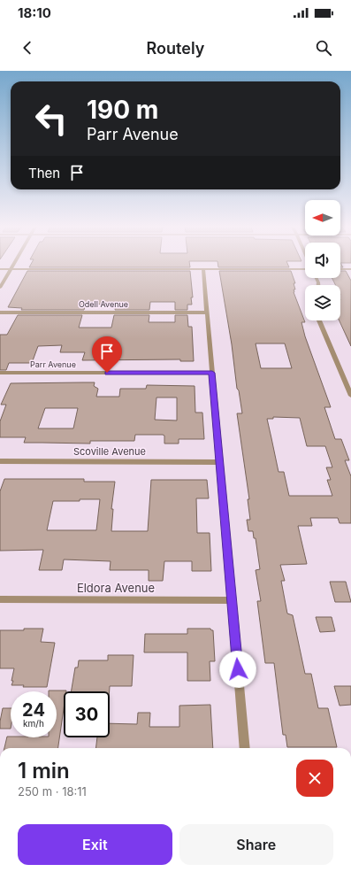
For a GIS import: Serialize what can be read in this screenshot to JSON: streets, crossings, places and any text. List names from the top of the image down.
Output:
{
  "streets": {
    "street": [
      "Odell Avenue",
      "Parr Avenue",
      "Scoville Avenue",
      "Eldora Avenue"
    ]
  },
  "north": "left",
  "page": {
    "status": "18:10",
    "header": "Routely",
    "turn": ["190 m", "Parr Avenue"],
    "then": "Then",
    "speed": "24 km/h",
    "limit": "30",
    "heading": ["1 min", "250 m · 18:11"],
    "buttons": ["Exit", "Share"]
  }
}
